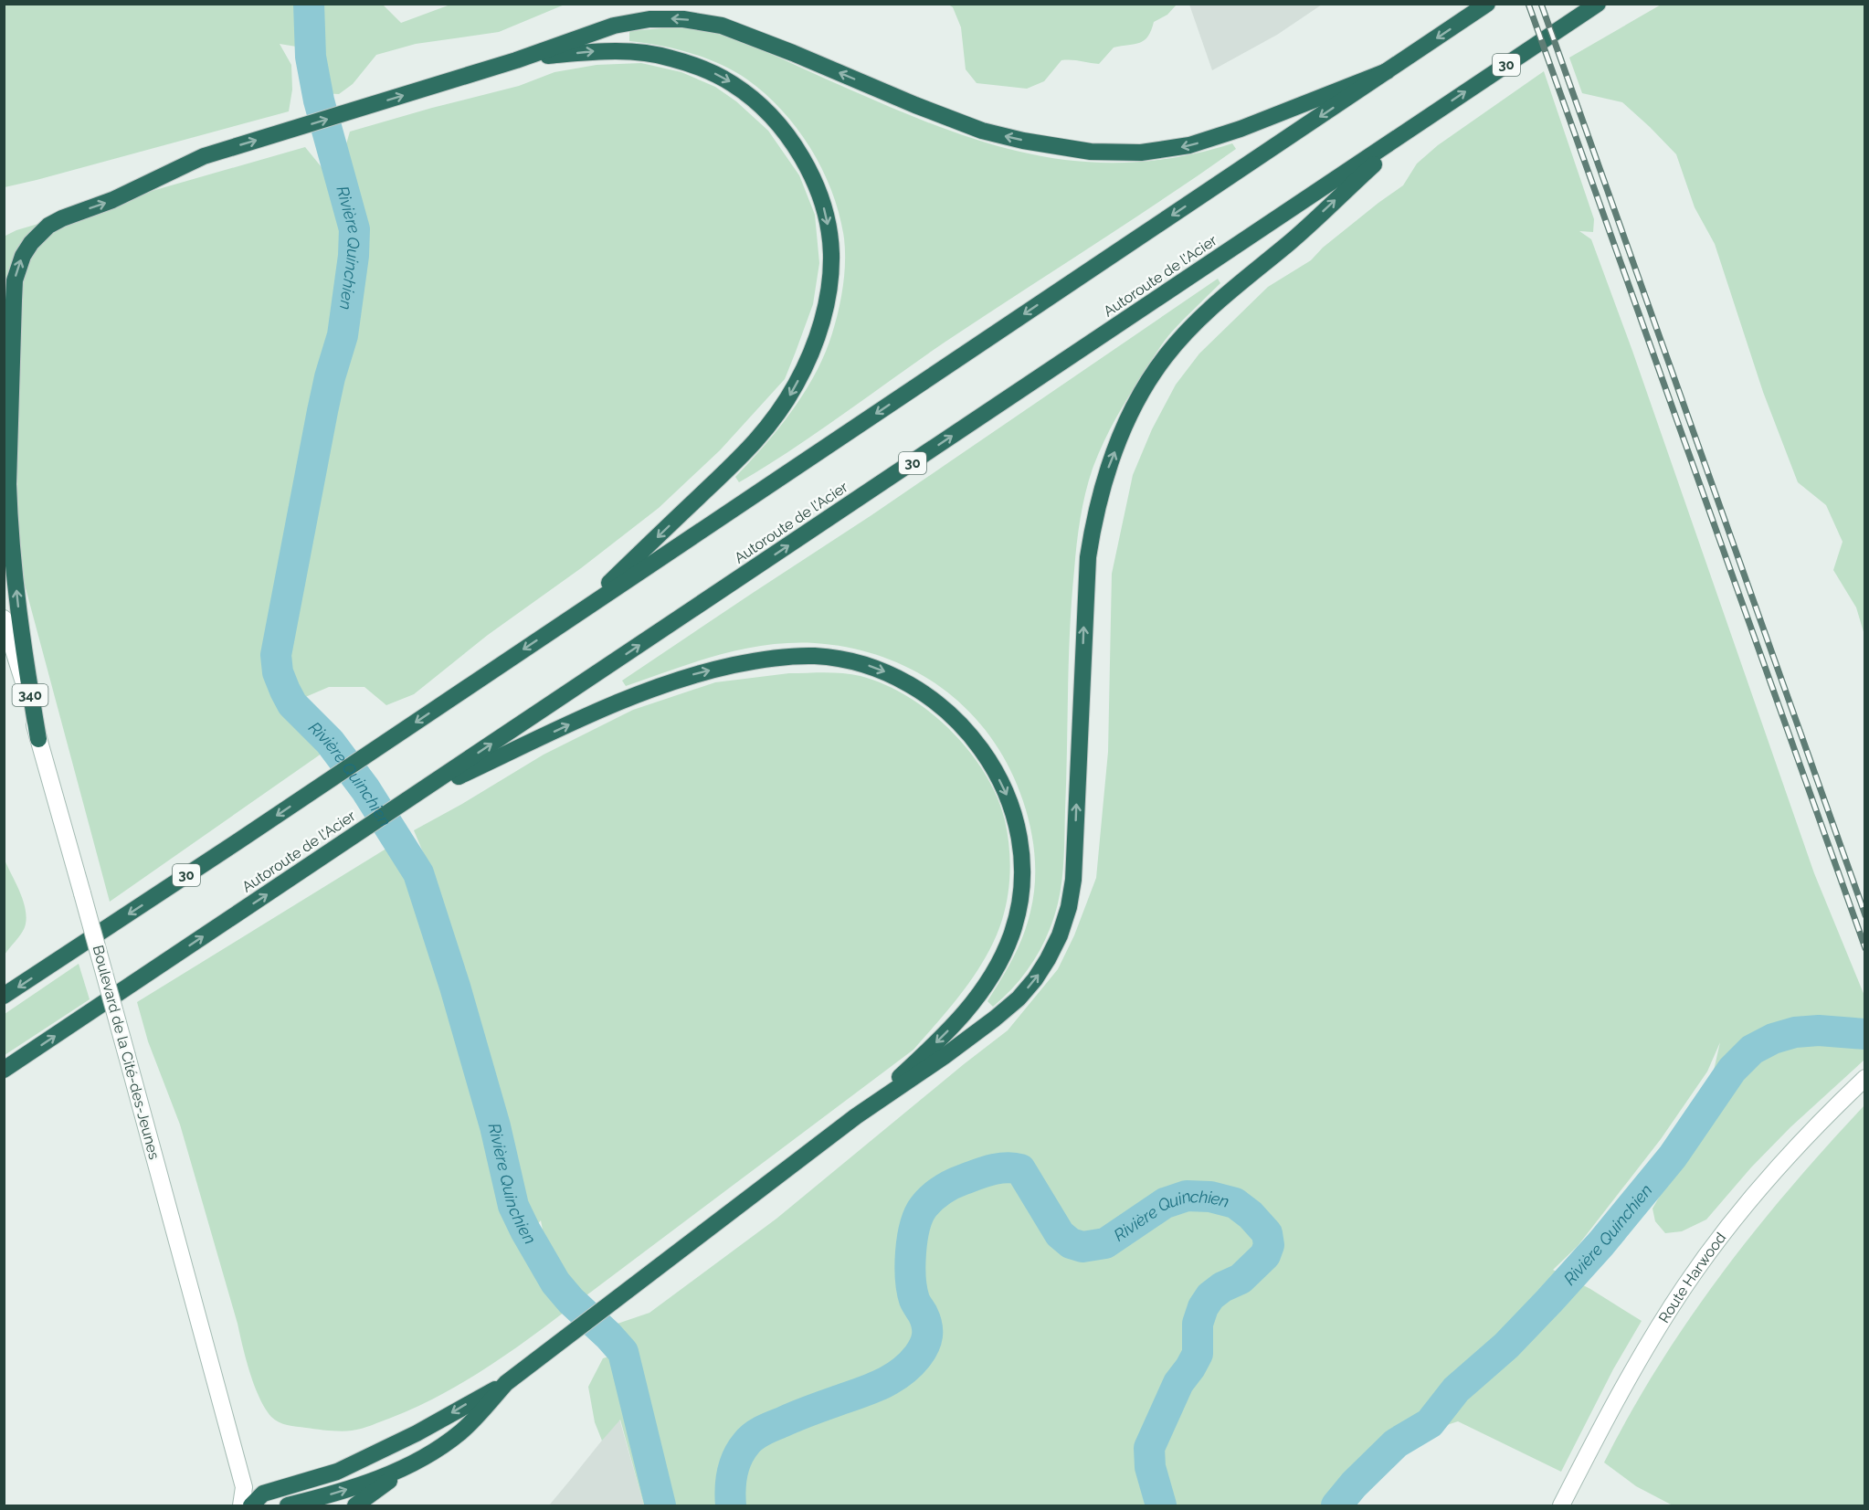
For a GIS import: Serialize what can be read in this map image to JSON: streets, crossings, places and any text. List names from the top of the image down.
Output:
{
  "streets": {
    "highway": ["30", "Autoroute de l'Acier", "340"],
    "main road": ["Boulevard de la Cité-des-Jeunes", "Route Harwood"]
  },
  "crossings": [
    ["340", "Boulevard de la Cité-des-Jeunes"]
  ],
  "water": ["Rivière Quinchien"]
}
